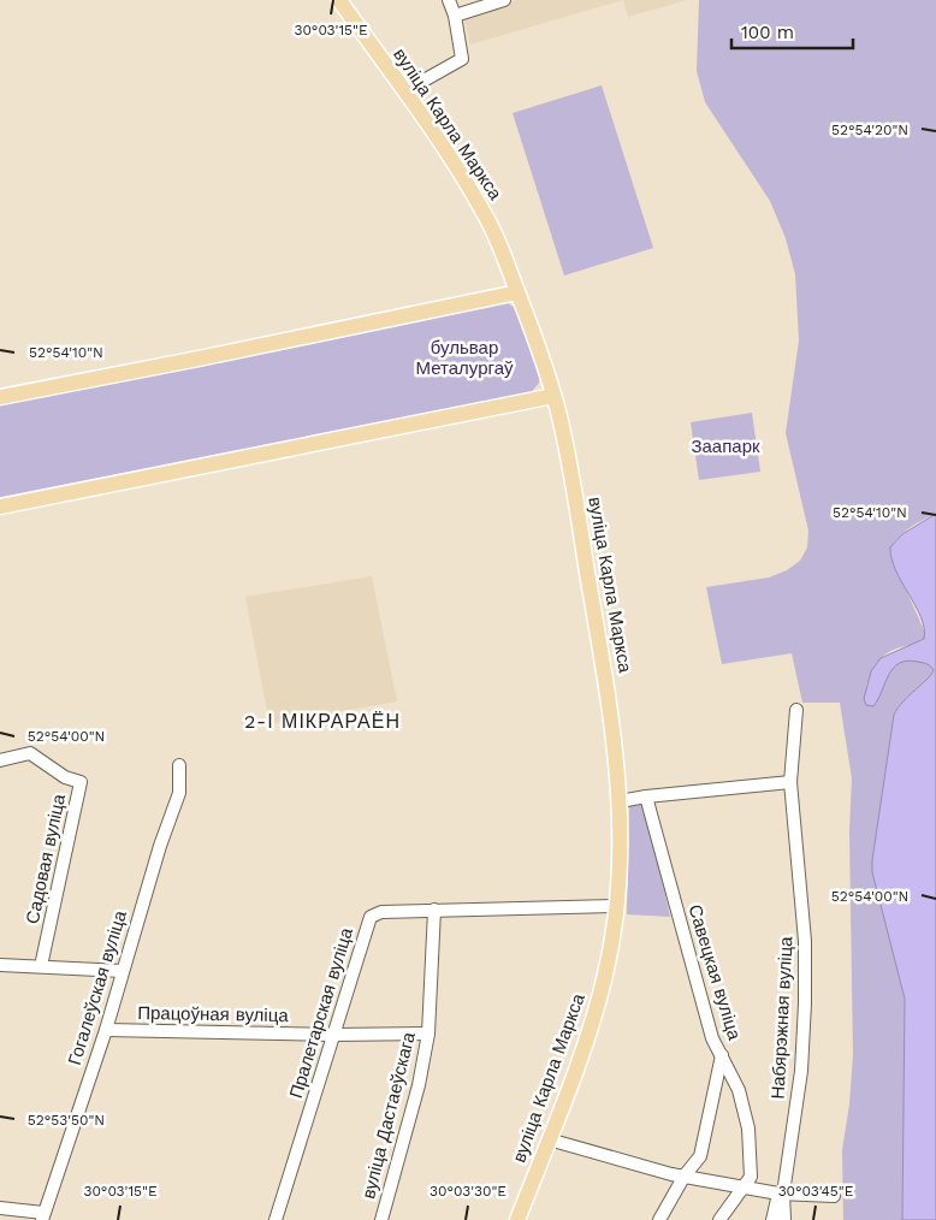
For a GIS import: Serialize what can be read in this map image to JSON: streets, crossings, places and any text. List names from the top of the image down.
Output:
{
  "streets": {
    "main road": ["вуліца Карла Маркса"],
    "street": [
      "Садовая вуліца",
      "Савецкая вуліца",
      "Гогалеўская вуліца",
      "Пралетарская вуліца",
      "Працоўная вуліца",
      "Набярэжная вуліца",
      "вуліца Дастаеўскага"
    ]
  },
  "crossings": [
    ["вуліца Карла Маркса", "Пралетарская вуліца"],
    ["Гогалеўская вуліца", "Працоўная вуліца"],
    ["Пралетарская вуліца", "Працоўная вуліца"],
    ["Пралетарская вуліца", "вуліца Дастаеўскага"],
    ["Працоўная вуліца", "вуліца Дастаеўскага"]
  ],
  "districts": ["2-І МІКРАРАЁН"],
  "parks": ["бульвар Металургаў", "Заапарк"],
  "scale_bar": "100 m",
  "coordinates": [
    "30°03'15\"E",
    "52°54'20\"N",
    "52°54'10\"N",
    "52°54'00\"N",
    "52°53'50\"N",
    "30°03'30\"E",
    "30°03'45\"E"
  ]
}
